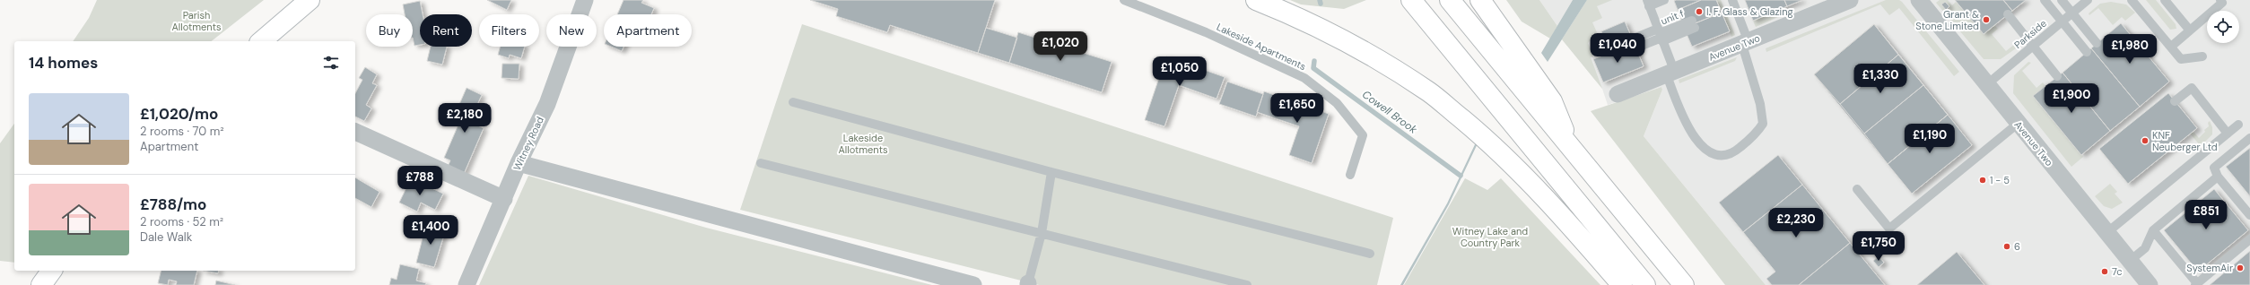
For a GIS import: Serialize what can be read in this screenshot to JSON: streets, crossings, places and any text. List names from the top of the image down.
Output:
{
  "streets": {
    "street": ["Avenue Two", "Witney Road"],
    "lane": ["Parkside", "Lakeside Apartments"]
  },
  "crossings": [
    ["Parkside", "Avenue Two"]
  ],
  "water": ["Cowell Brook"],
  "parks": ["Parish Allotments", "Lakeside Allotments", "Witney Lake and Country Park"],
  "places": [
    "I. F. Glass & Glazing",
    "Grant & Stone Limited",
    "KNF Neuberger Ltd",
    "1 - 5",
    "6",
    "SystemAir",
    "7c"
  ],
  "page": {
    "chip": [
      "Buy",
      "Rent",
      "Filters",
      "New",
      "Apartment"
    ],
    "price": [
      "£1,020",
      "£1,040",
      "£1,980",
      "£1,050",
      "£1,330",
      "£1,900",
      "£1,650",
      "£2,180",
      "£1,190",
      "£788",
      "£851",
      "£2,230",
      "£1,400",
      "£1,750"
    ],
    "heading": "14 homes",
    "list": [
      {
        "name": "£1,020/mo",
        "note": "2 rooms · 70 m² · Apartment"
      },
      {
        "name": "£788/mo",
        "note": "2 rooms · 52 m² · Dale Walk"
      }
    ]
  }
}
